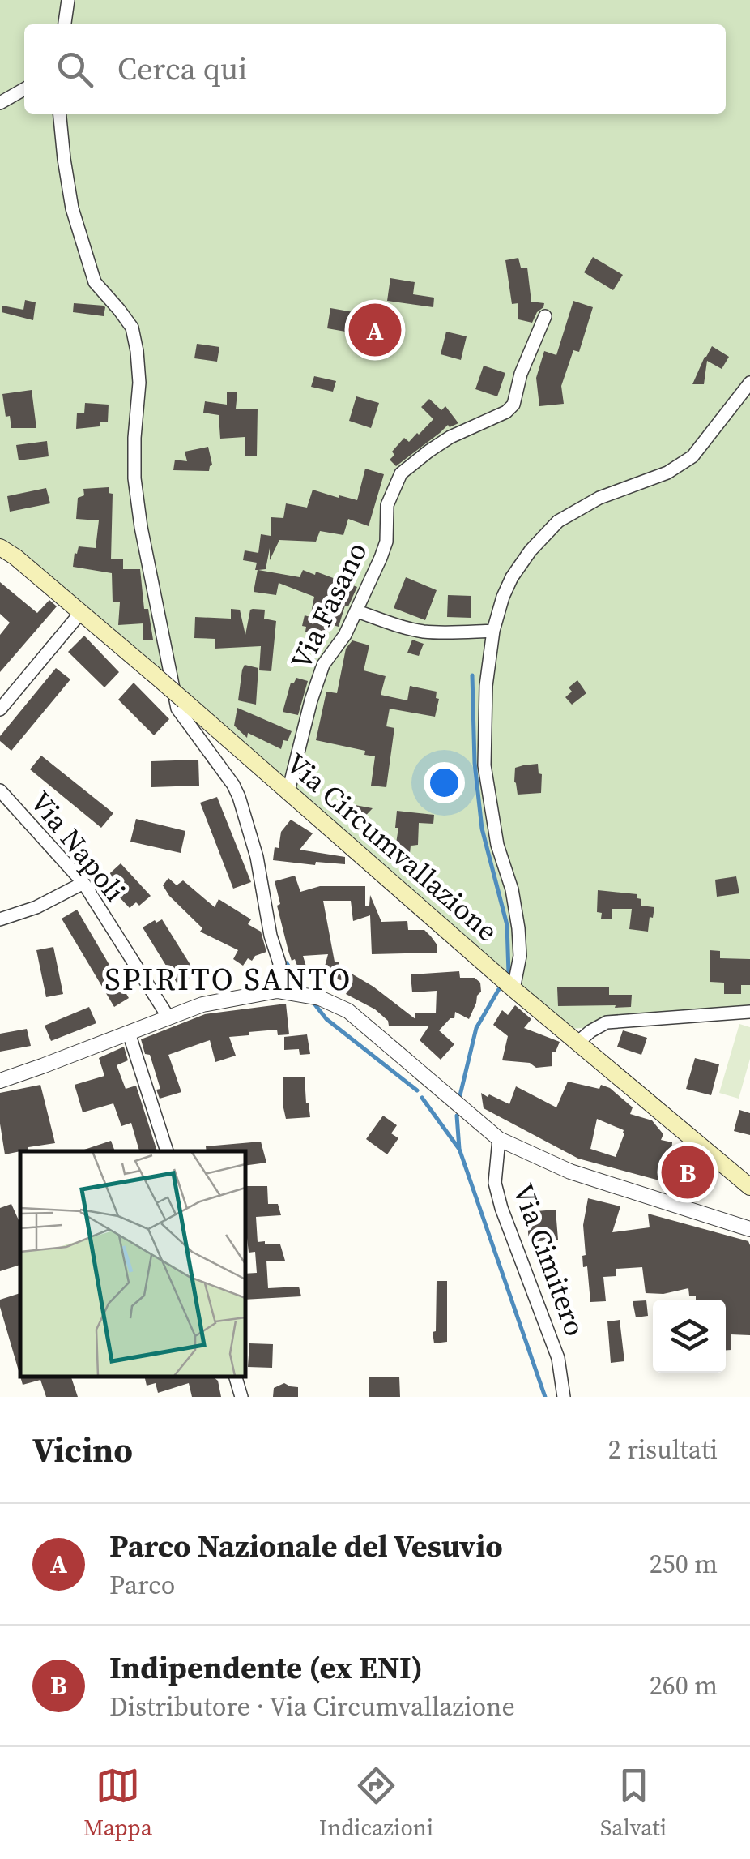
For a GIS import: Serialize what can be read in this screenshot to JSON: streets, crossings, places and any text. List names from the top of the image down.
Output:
{
  "streets": {
    "main road": ["Via Circumvallazione"],
    "street": ["Via Fasano", "Via Napoli", "Via Cimitero"]
  },
  "crossings": [
    ["Via Fasano", "Via Circumvallazione"]
  ],
  "districts": ["SPIRITO SANTO"],
  "page": {
    "search": "Cerca qui",
    "pins": ["A", "B"],
    "heading": ["Vicino", "2 risultati"],
    "list": [
      {
        "mark": "A",
        "name": "Parco Nazionale del Vesuvio",
        "note": "Parco",
        "value": "250 m"
      },
      {
        "mark": "B",
        "name": "Indipendente (ex ENI)",
        "note": "Distributore · Via Circumvallazione",
        "value": "260 m"
      }
    ],
    "nav": ["Mappa", "Indicazioni", "Salvati"]
  }
}
